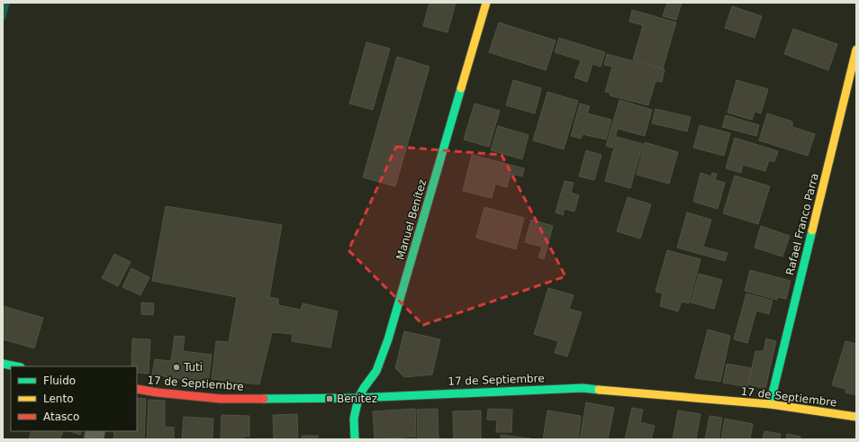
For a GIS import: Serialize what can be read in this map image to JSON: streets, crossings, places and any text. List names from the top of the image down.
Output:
{
  "streets": {
    "street": ["Manuel Benítez", "Rafael Franco Parra", "17 de Septiembre"]
  },
  "crossings": [
    ["Manuel Benítez", "17 de Septiembre"],
    ["Rafael Franco Parra", "17 de Septiembre"]
  ],
  "places": {
    "other": ["Tuti"],
    "transit": ["Benitez"]
  },
  "legend": ["Fluido", "Lento", "Atasco"]
}
